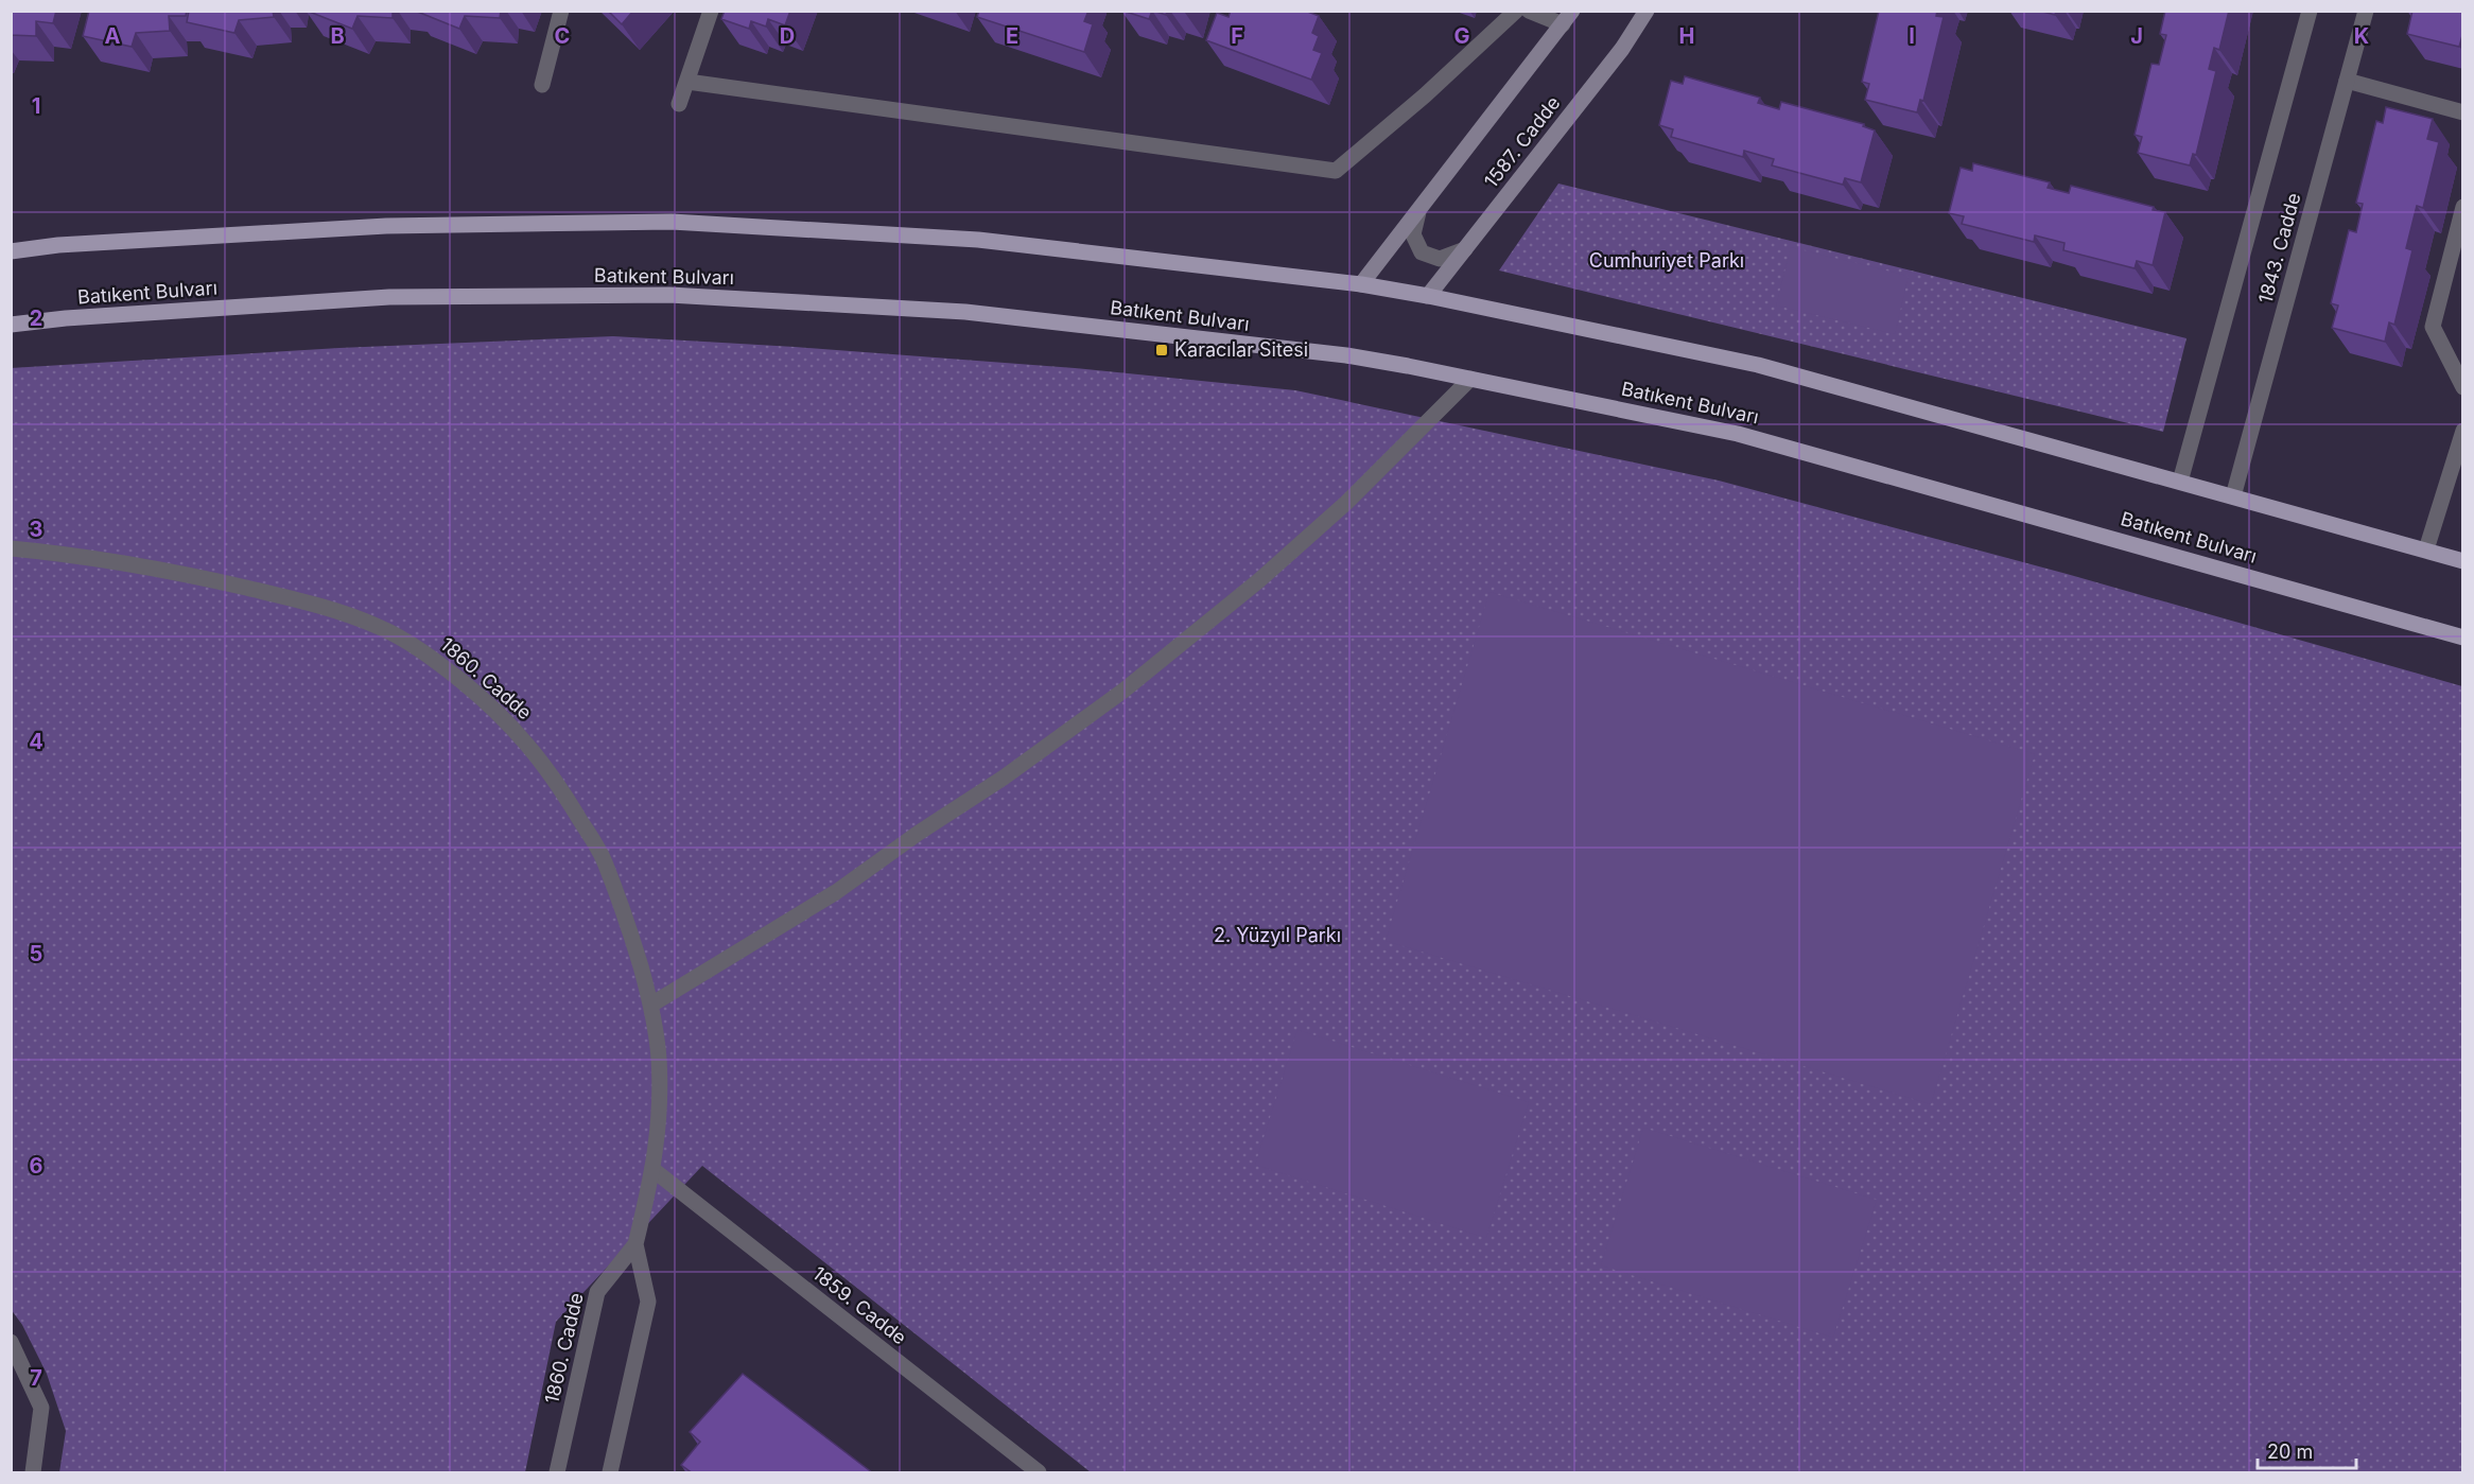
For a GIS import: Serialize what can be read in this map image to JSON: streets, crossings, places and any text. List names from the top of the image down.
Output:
{
  "streets": {
    "main road": ["1587. Cadde", "Batıkent Bulvarı"],
    "street": ["1843. Cadde", "1860. Cadde", "1859. Cadde"]
  },
  "crossings": [
    ["1860. Cadde", "1859. Cadde"]
  ],
  "parks": ["Cumhuriyet Parkı", "2. Yüzyıl Parkı"],
  "places": {
    "transit": ["Karacılar Sitesi"]
  },
  "scale_bar": "20 m",
  "grid": {
    "columns": [
      "A",
      "B",
      "C",
      "D",
      "E",
      "F",
      "G",
      "H",
      "I",
      "J",
      "K"
    ],
    "rows": [
      "1",
      "2",
      "3",
      "4",
      "5",
      "6",
      "7"
    ]
  }
}
